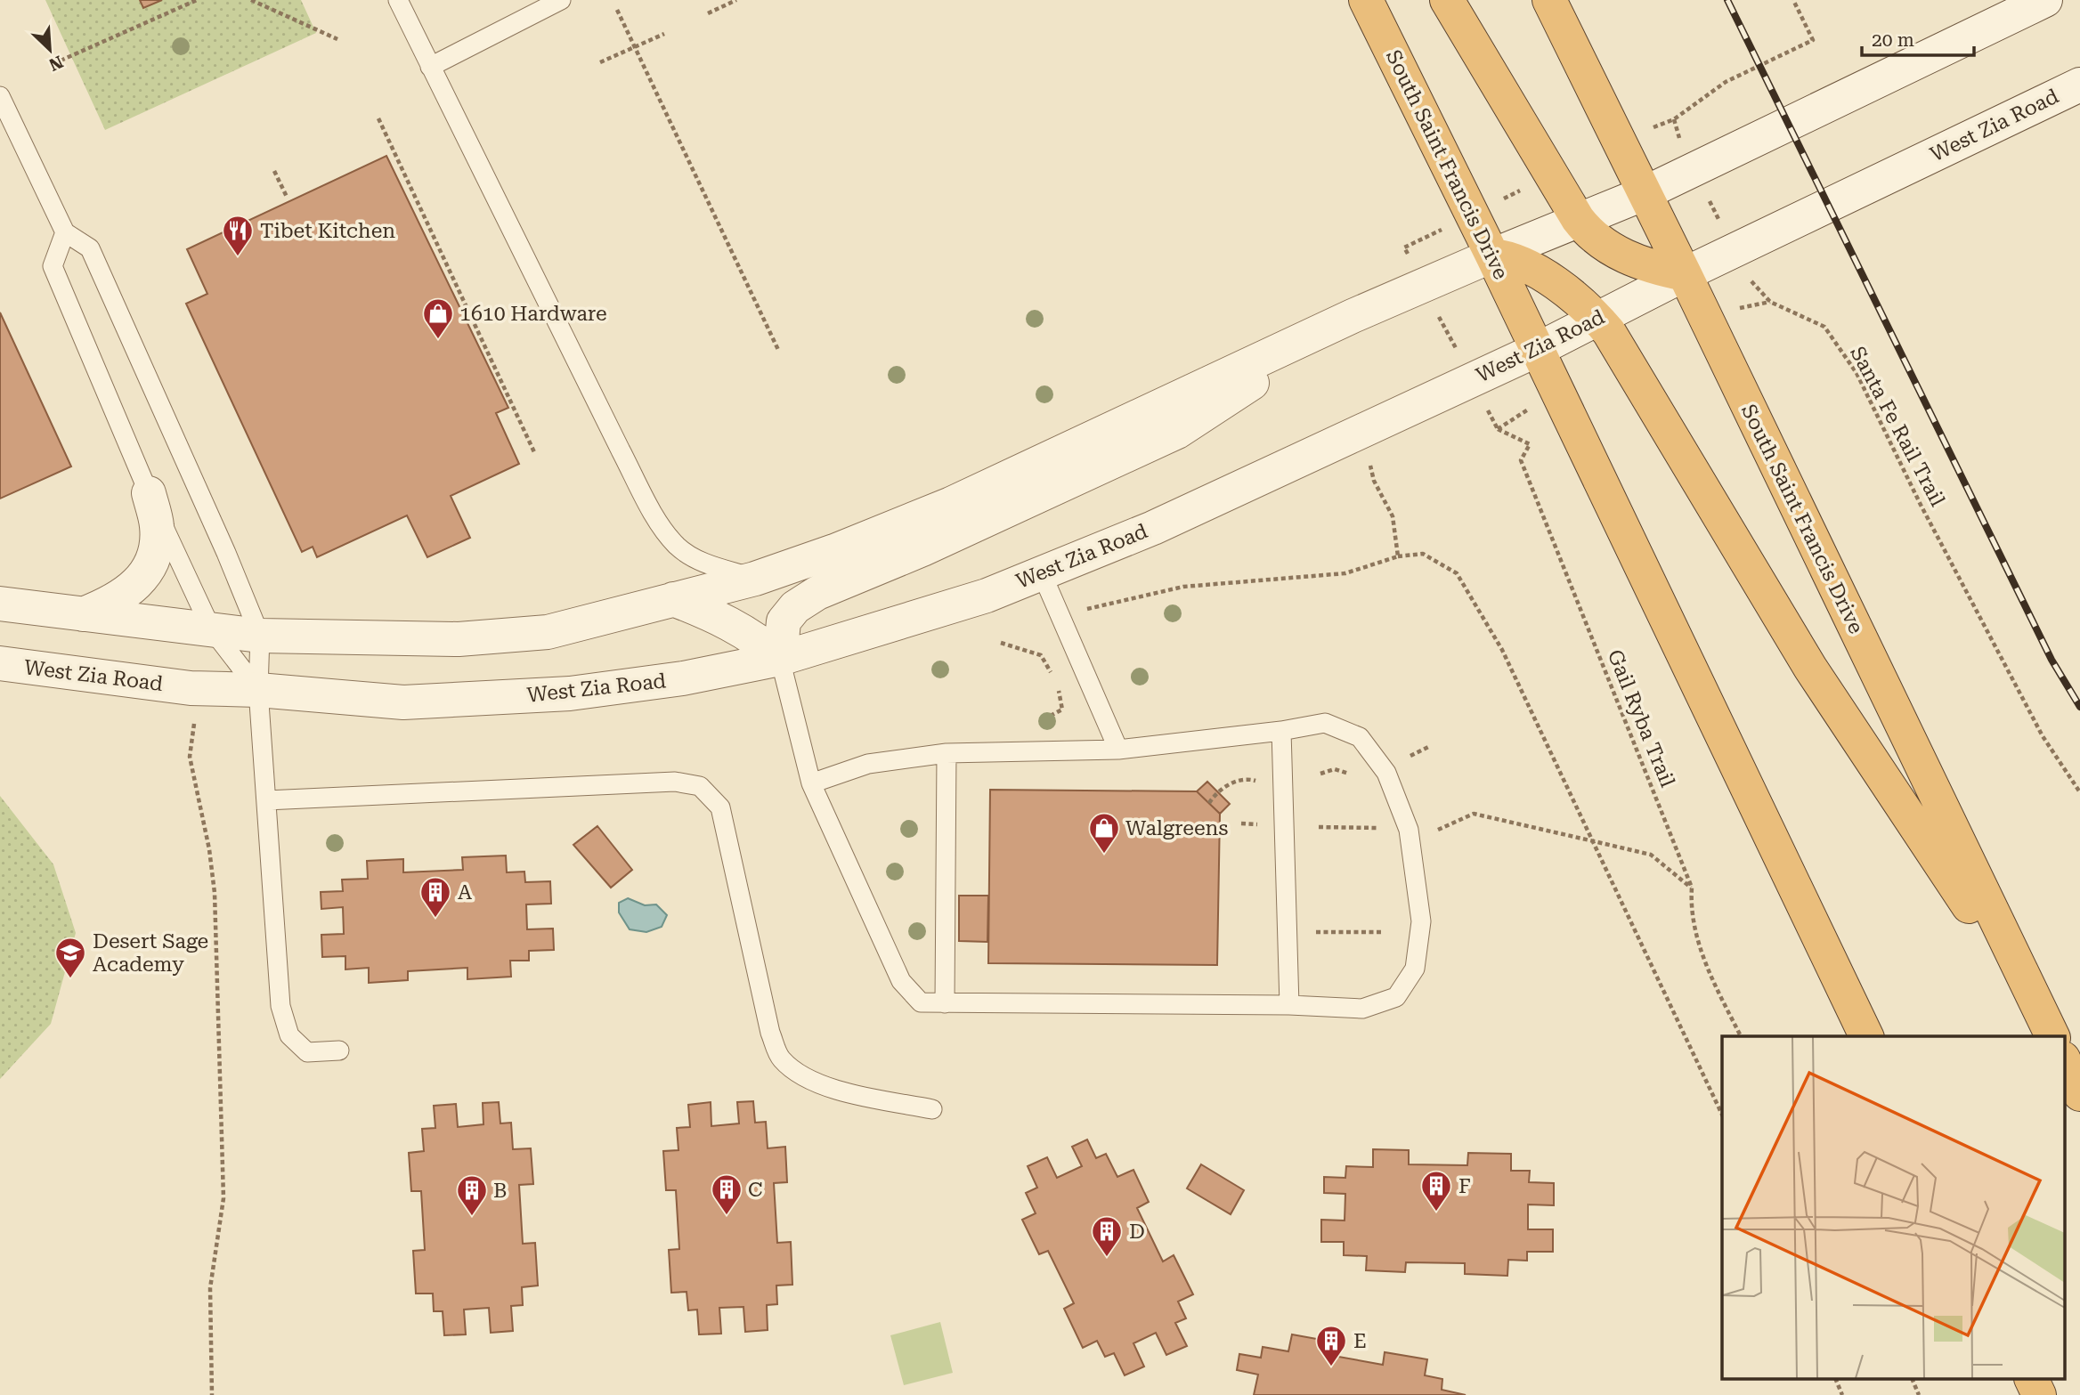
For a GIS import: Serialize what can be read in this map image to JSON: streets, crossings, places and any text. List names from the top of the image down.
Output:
{
  "streets": {
    "highway": ["South Saint Francis Drive"],
    "street": ["West Zia Road"],
    "path": ["Santa Fe Rail Trail", "Gail Ryba Trail"]
  },
  "crossings": [
    ["West Zia Road", "South Saint Francis Drive"],
    ["West Zia Road", "Santa Fe Rail Trail"],
    ["West Zia Road", "Gail Ryba Trail"]
  ],
  "places": {
    "restaurant": ["Tibet Kitchen"],
    "shop": ["1610 Hardware", "Walgreens"],
    "building": [
      "A",
      "F",
      "C",
      "B",
      "D",
      "E"
    ],
    "school or university": ["Desert Sage Academy"]
  },
  "scale_bar": "20 m",
  "north": "bottom right"
}
